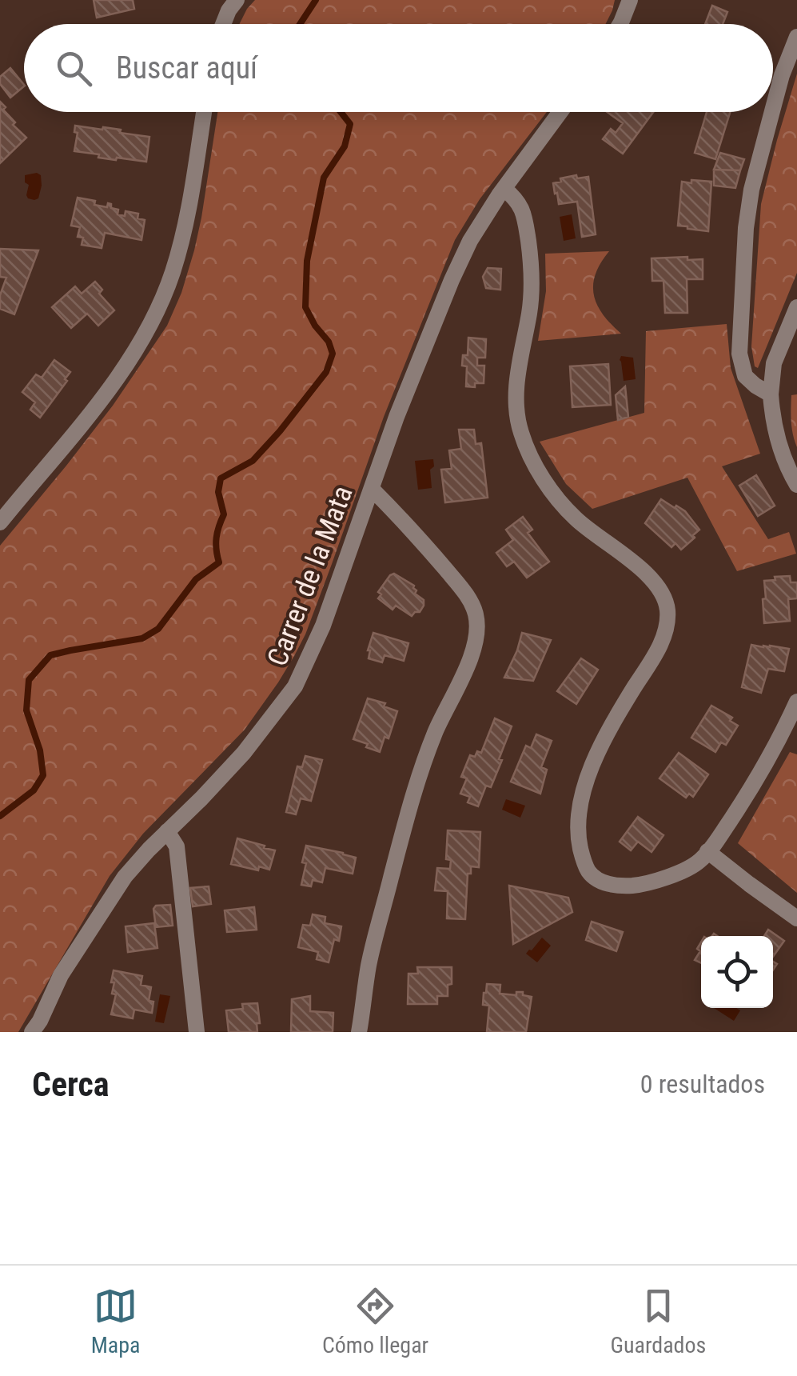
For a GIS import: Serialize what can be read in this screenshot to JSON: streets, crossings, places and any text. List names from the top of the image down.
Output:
{
  "streets": {
    "street": ["Carrer de la Mata"]
  },
  "page": {
    "search": "Buscar aquí",
    "heading": ["Cerca", "0 resultados"],
    "nav": ["Mapa", "Cómo llegar", "Guardados"]
  }
}
